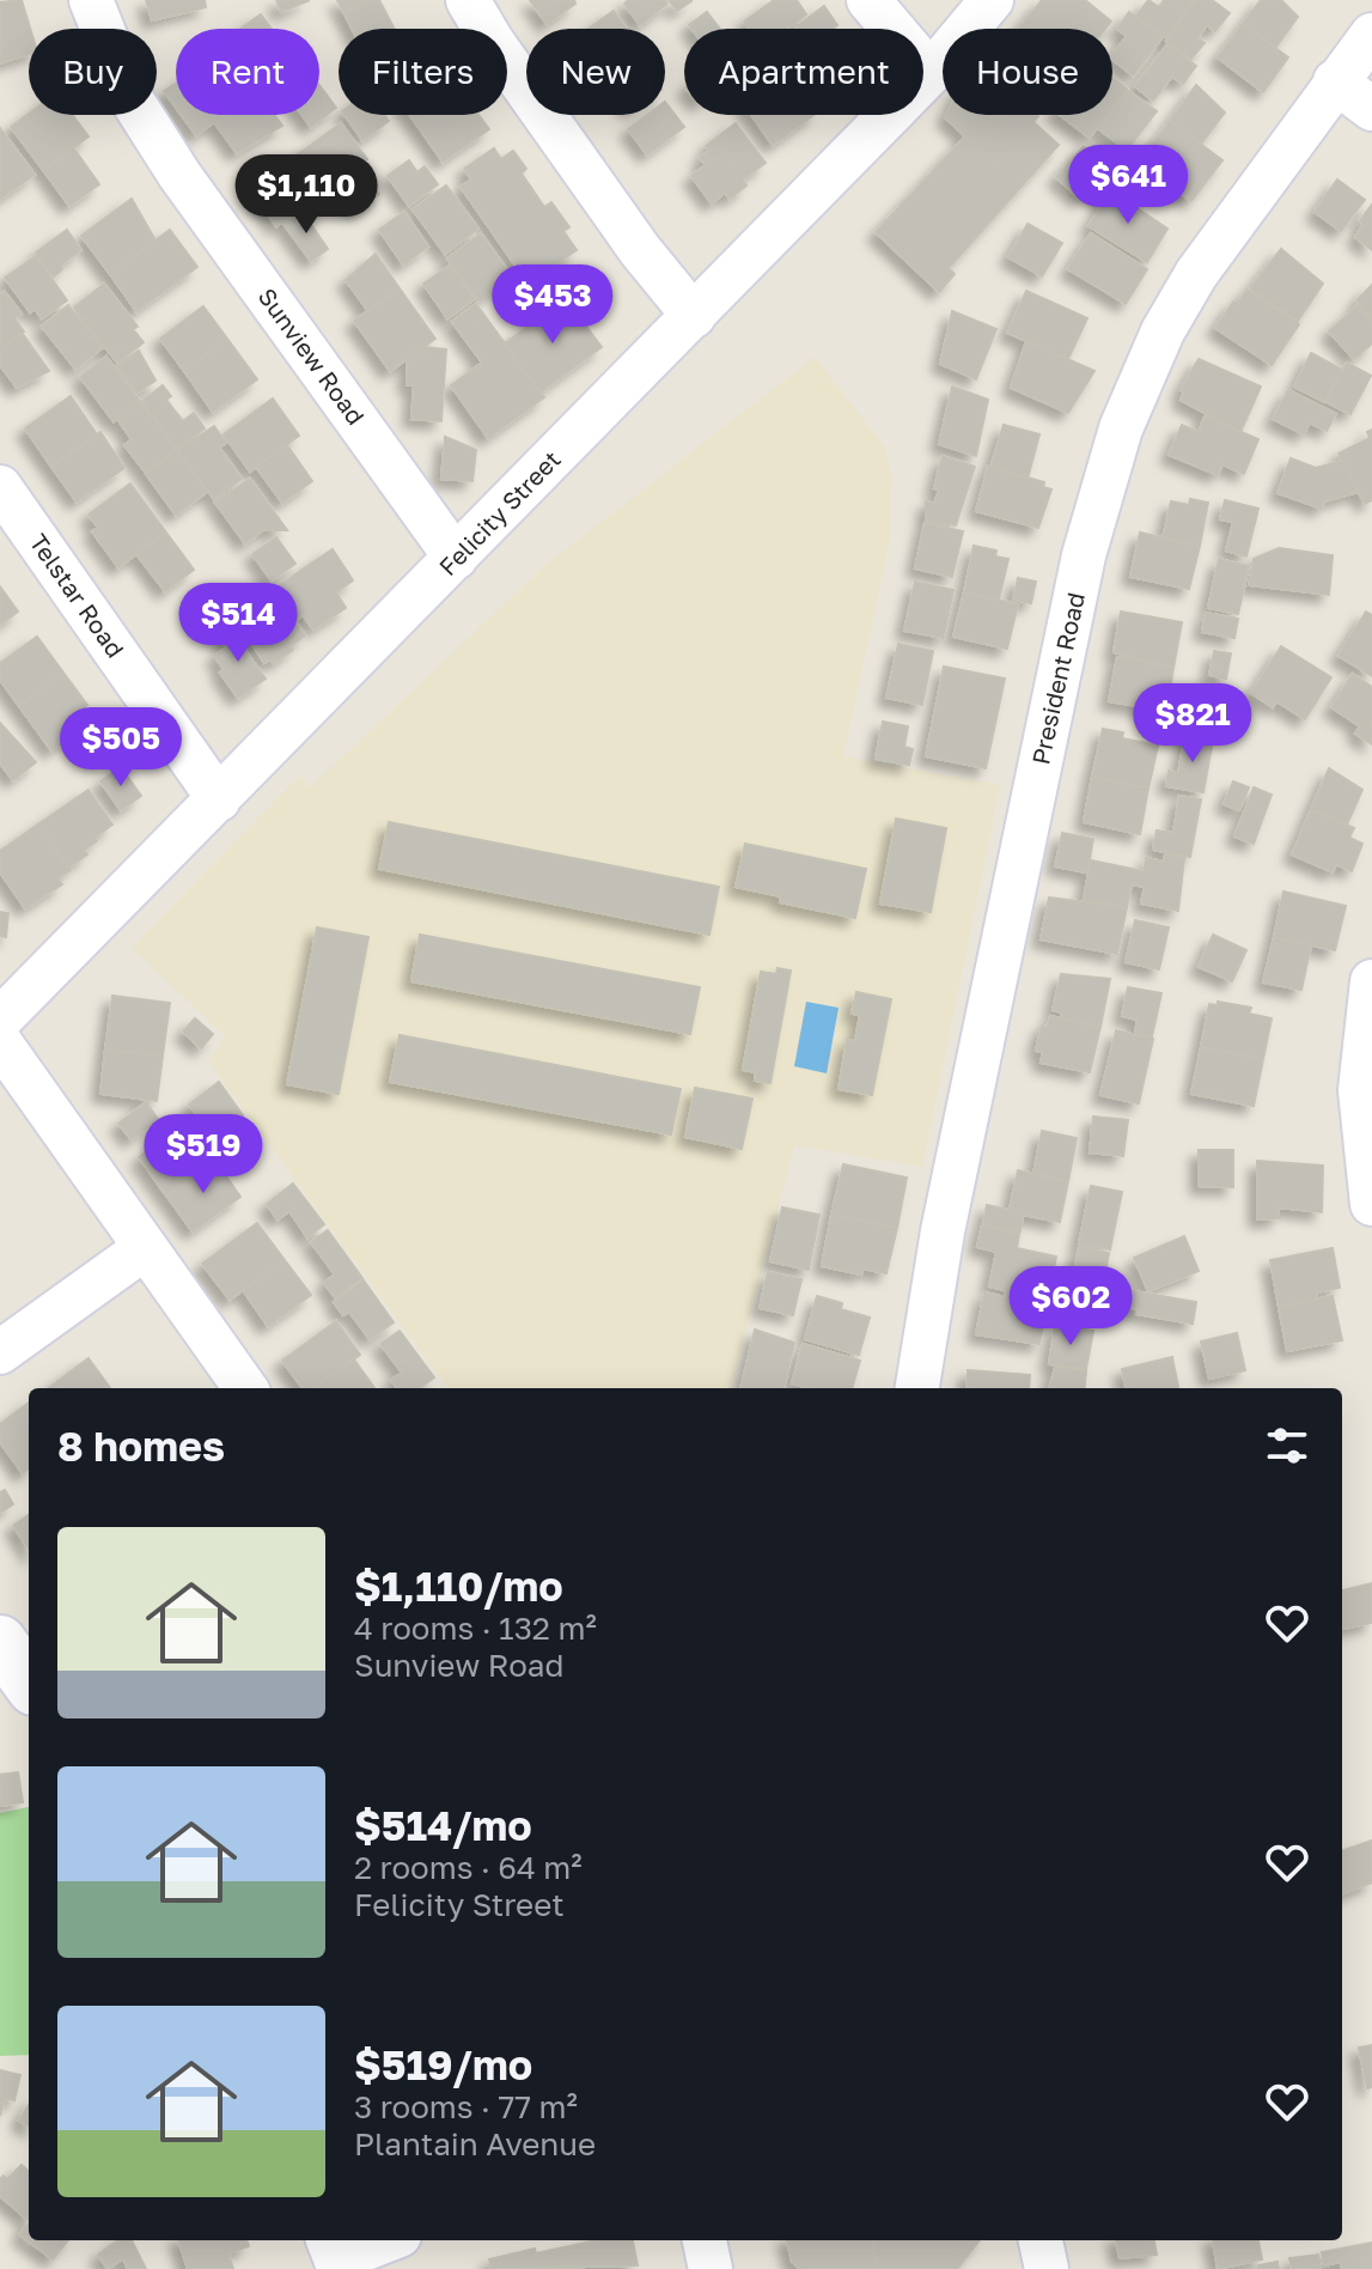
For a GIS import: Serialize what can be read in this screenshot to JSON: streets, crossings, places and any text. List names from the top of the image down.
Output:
{
  "streets": {
    "street": [
      "Sunview Road",
      "Felicity Street",
      "Telstar Road",
      "President Road"
    ]
  },
  "crossings": [
    ["Sunview Road", "Felicity Street"],
    ["Felicity Street", "Telstar Road"]
  ],
  "page": {
    "chip": [
      "Buy",
      "Rent",
      "Filters",
      "New",
      "Apartment",
      "House"
    ],
    "price": [
      "$641",
      "$1,110",
      "$453",
      "$514",
      "$821",
      "$505",
      "$519",
      "$602"
    ],
    "heading": "8 homes",
    "list": [
      {
        "name": "$1,110/mo",
        "note": "4 rooms · 132 m² · Sunview Road"
      },
      {
        "name": "$514/mo",
        "note": "2 rooms · 64 m² · Felicity Street"
      },
      {
        "name": "$519/mo",
        "note": "3 rooms · 77 m² · Plantain Avenue"
      }
    ]
  }
}
